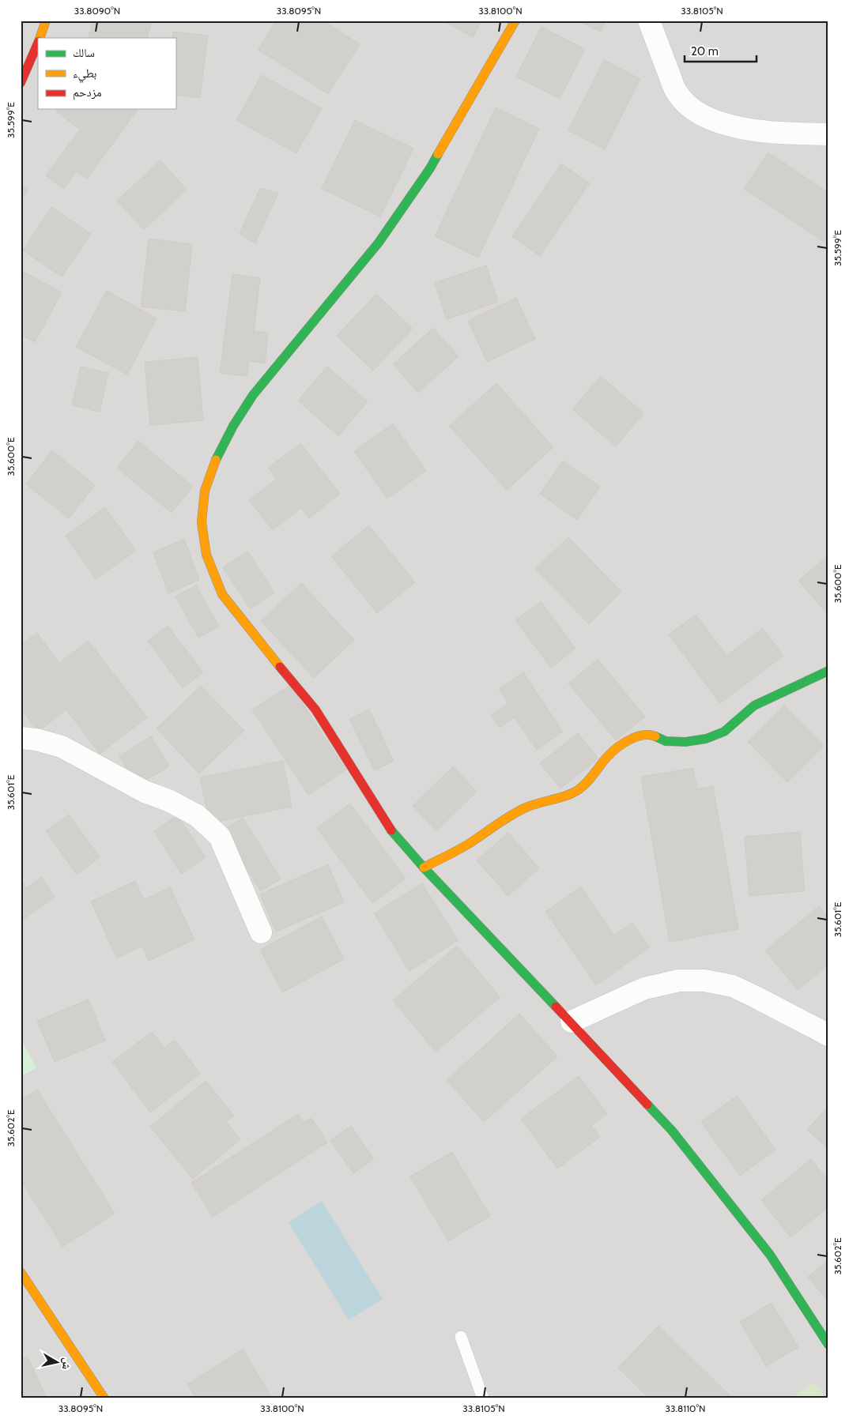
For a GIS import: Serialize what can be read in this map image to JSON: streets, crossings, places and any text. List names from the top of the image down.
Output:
{
  "legend": ["سالك", "بطيء", "مزدحم"],
  "scale_bar": "20 m",
  "north": "right",
  "coordinates": [
    "33.8090°N",
    "33.8095°N",
    "33.8100°N",
    "33.8105°N",
    "35.599°E",
    "35.600°E",
    "35.601°E",
    "35.602°E",
    "33.8110°N"
  ]
}
